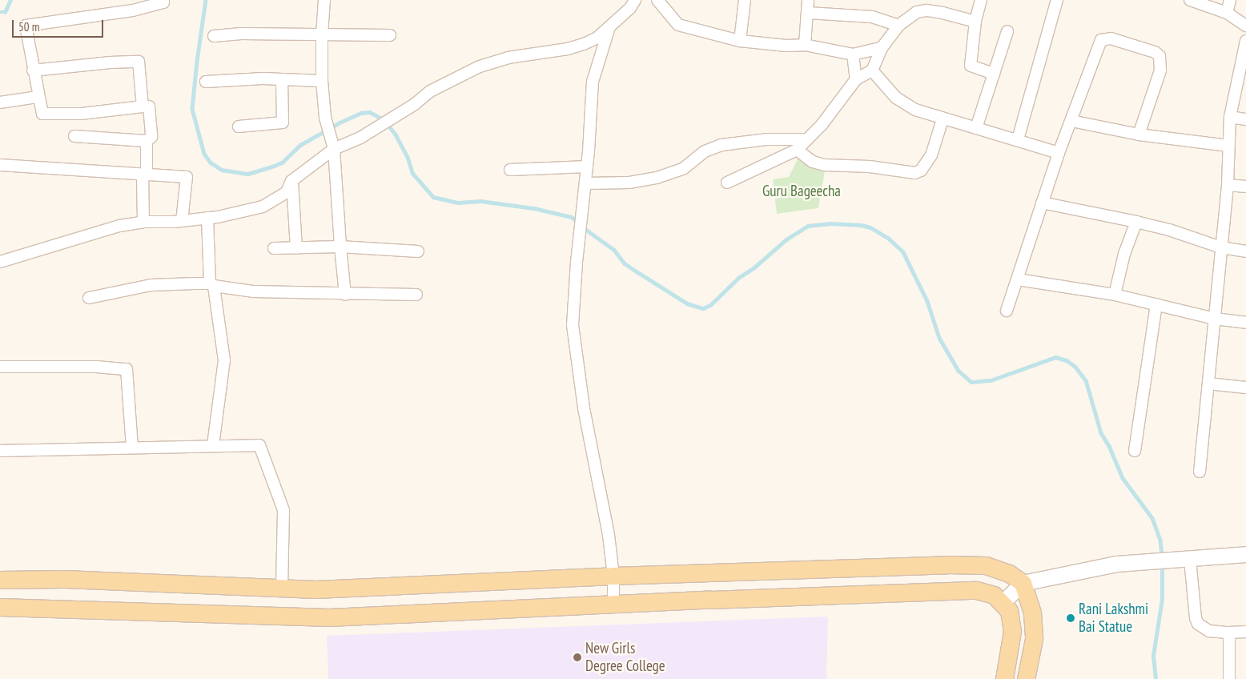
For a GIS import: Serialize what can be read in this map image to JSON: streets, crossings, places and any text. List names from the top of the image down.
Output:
{
  "parks": ["Guru Bageecha"],
  "places": ["Rani Lakshmi Bai Statue", "New Girls Degree College"],
  "scale_bar": "50 m"
}
